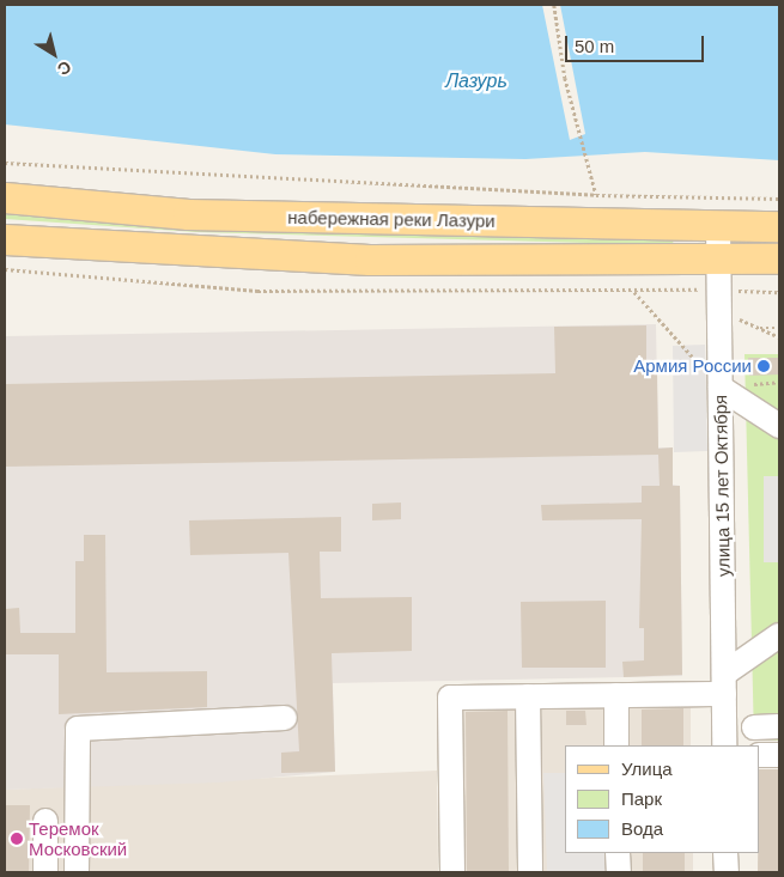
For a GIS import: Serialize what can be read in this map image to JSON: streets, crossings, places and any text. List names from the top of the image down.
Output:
{
  "streets": {
    "main road": ["набережная реки Лазури"],
    "street": ["улица 15 лет Октября"]
  },
  "crossings": [
    ["набережная реки Лазури", "улица 15 лет Октября"]
  ],
  "water": ["Лазурь"],
  "places": ["Армия России", "Теремок Московский"],
  "legend": ["Улица", "Парк", "Вода"],
  "scale_bar": "50 m",
  "north": "bottom right"
}
